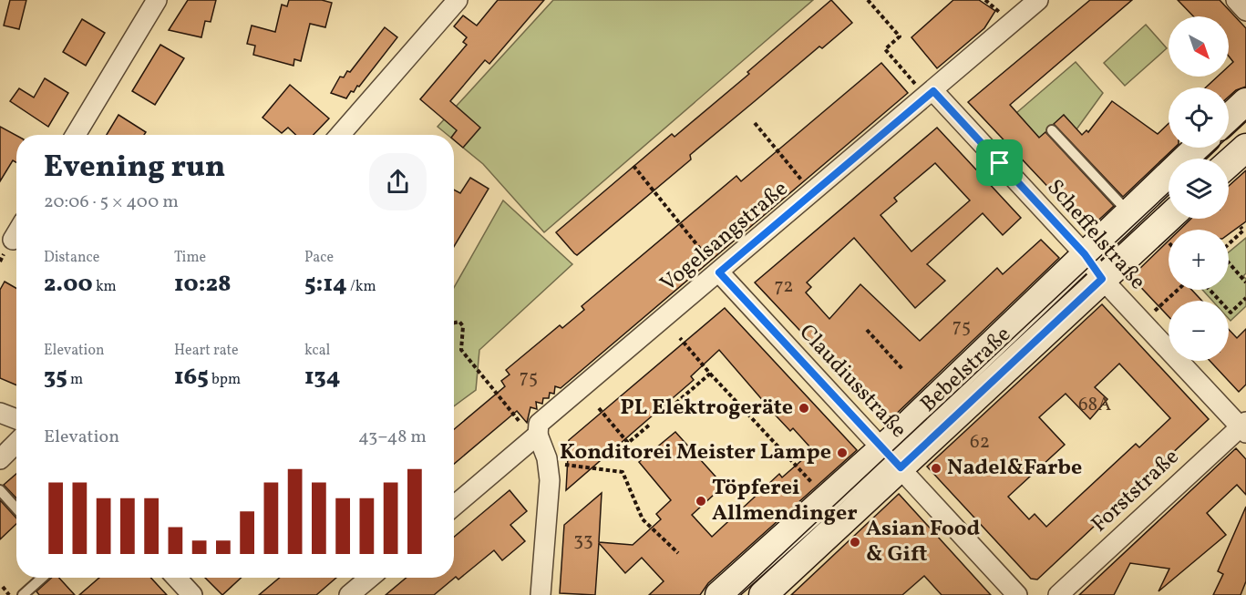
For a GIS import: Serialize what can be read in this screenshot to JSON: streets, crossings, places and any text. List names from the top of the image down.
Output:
{
  "streets": {
    "street": [
      "Scheffelstraße",
      "Vogelsangstraße",
      "Bebelstraße",
      "Claudiusstraße",
      "Forststraße"
    ]
  },
  "crossings": [
    ["Scheffelstraße", "Vogelsangstraße"],
    ["Scheffelstraße", "Bebelstraße"],
    ["Scheffelstraße", "Forststraße"],
    ["Vogelsangstraße", "Claudiusstraße"],
    ["Bebelstraße", "Claudiusstraße"]
  ],
  "places": [
    "PL Elektrogeräte",
    "Konditorei Meister Lampe",
    "Nadel&Farbe",
    "Töpferei Allmendinger",
    "Asian Food & Gift"
  ],
  "house_numbers": [
    "72",
    "75",
    "75",
    "68A",
    "62",
    "33"
  ],
  "north": "bottom right",
  "page": {
    "map_buttons": ["+", "−"],
    "heading": ["Evening run", "20:06 · 5 × 400 m"],
    "stats": [
      ["Distance", "2.00 km"],
      ["Time", "10:28"],
      ["Pace", "5:14 /km"],
      ["Elevation", "35 m"],
      ["Heart rate", "165 bpm"],
      ["kcal", "134"]
    ],
    "chart": ["Elevation", "43–48 m"]
  }
}
